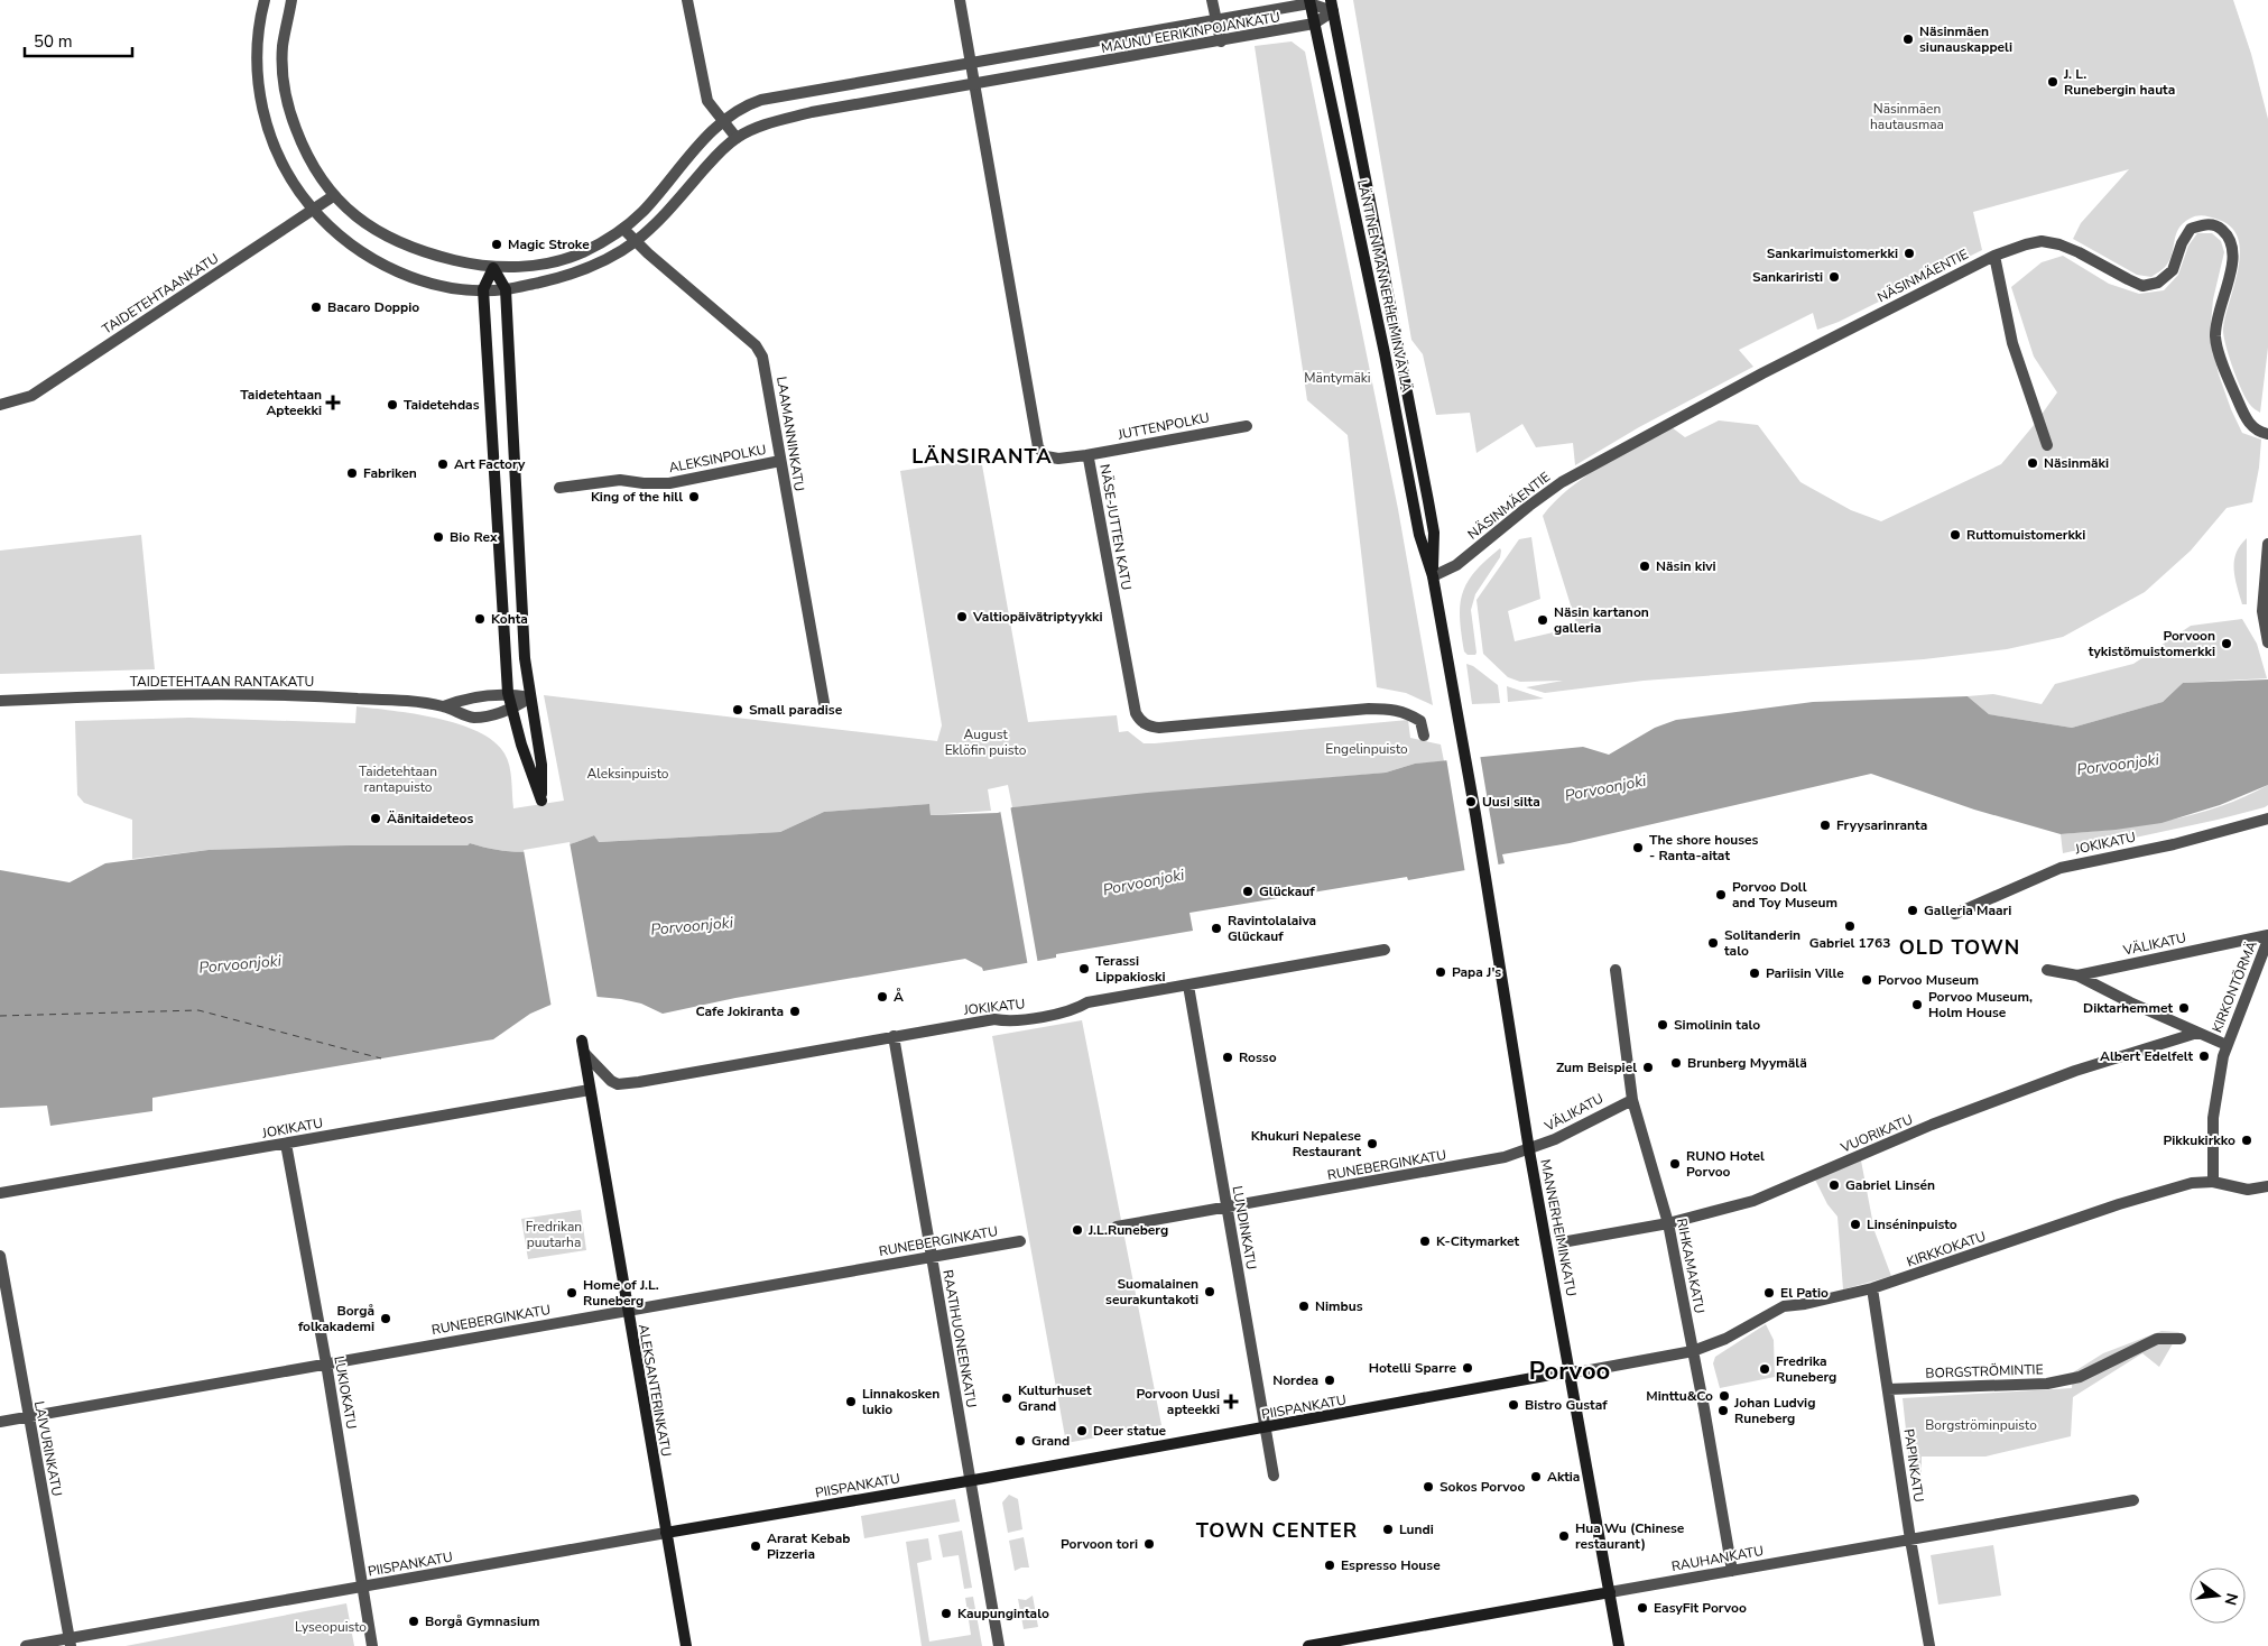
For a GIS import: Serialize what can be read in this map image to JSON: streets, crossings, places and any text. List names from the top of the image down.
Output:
{
  "streets": {
    "main road": [
      "LÄNTINEN MANNERHEIMINVÄYLÄ",
      "MANNERHEIMINKATU",
      "ALEKSANTERINKATU",
      "PIISPANKATU",
      "RAUHANKATU"
    ],
    "street": [
      "MAUNU EERIKINPOJANKATU",
      "NÄSINMÄENTIE",
      "TAIDETEHTAANKATU",
      "JUTTENPOLKU",
      "LAAMANNINKATU",
      "ALEKSINPOLKU",
      "NÄSE-JUTTEN KATU",
      "TAIDETEHTAAN RANTAKATU",
      "JOKIKATU",
      "VÄLIKATU",
      "KIRKONTÖRMÄ",
      "VUORIKATU",
      "RUNEBERGINKATU",
      "LUNDINKATU",
      "KIRKKOKATU",
      "RIHKAMAKATU",
      "RAATIHUONEENKATU",
      "BORGSTRÖMINTIE",
      "LUKIOKATU",
      "LAIVURINKATU",
      "PAPINKATU"
    ]
  },
  "crossings": [
    ["MAUNU EERIKINPOJANKATU", "LÄNTINEN MANNERHEIMINVÄYLÄ"],
    ["MAUNU EERIKINPOJANKATU", "TAIDETEHTAANKATU"],
    ["MAUNU EERIKINPOJANKATU", "LAAMANNINKATU"],
    ["MAUNU EERIKINPOJANKATU", "NÄSE-JUTTEN KATU"],
    ["NÄSINMÄENTIE", "LÄNTINEN MANNERHEIMINVÄYLÄ"],
    ["LÄNTINEN MANNERHEIMINVÄYLÄ", "MANNERHEIMINKATU"],
    ["JUTTENPOLKU", "NÄSE-JUTTEN KATU"],
    ["LAAMANNINKATU", "ALEKSINPOLKU"],
    ["JOKIKATU", "LUNDINKATU"],
    ["JOKIKATU", "RAATIHUONEENKATU"],
    ["JOKIKATU", "ALEKSANTERINKATU"],
    ["JOKIKATU", "LUKIOKATU"],
    ["VÄLIKATU", "RUNEBERGINKATU"],
    ["VÄLIKATU", "MANNERHEIMINKATU"],
    ["VÄLIKATU", "RIHKAMAKATU"],
    ["KIRKONTÖRMÄ", "KIRKKOKATU"],
    ["VUORIKATU", "RIHKAMAKATU"],
    ["RUNEBERGINKATU", "LUNDINKATU"],
    ["RUNEBERGINKATU", "MANNERHEIMINKATU"],
    ["RUNEBERGINKATU", "RAATIHUONEENKATU"],
    ["RUNEBERGINKATU", "ALEKSANTERINKATU"],
    ["RUNEBERGINKATU", "LUKIOKATU"],
    ["RUNEBERGINKATU", "LAIVURINKATU"],
    ["LUNDINKATU", "PIISPANKATU"],
    ["MANNERHEIMINKATU", "PIISPANKATU"],
    ["MANNERHEIMINKATU", "RAUHANKATU"],
    ["KIRKKOKATU", "RIHKAMAKATU"],
    ["KIRKKOKATU", "PIISPANKATU"],
    ["KIRKKOKATU", "PAPINKATU"],
    ["RIHKAMAKATU", "PIISPANKATU"],
    ["RIHKAMAKATU", "RAUHANKATU"],
    ["RAATIHUONEENKATU", "PIISPANKATU"],
    ["BORGSTRÖMINTIE", "PAPINKATU"],
    ["ALEKSANTERINKATU", "PIISPANKATU"],
    ["LUKIOKATU", "PIISPANKATU"],
    ["PIISPANKATU", "LAIVURINKATU"],
    ["PAPINKATU", "RAUHANKATU"]
  ],
  "districts": [
    "LÄNSIRANTA",
    "OLD TOWN",
    "Porvoo",
    "TOWN CENTER"
  ],
  "water": ["Porvoonjoki"],
  "parks": [
    "Näsinmäen hautausmaa",
    "Mäntymäki",
    "August Eklöfin puisto",
    "Engelinpuisto",
    "Taidetehtaan rantapuisto",
    "Aleksinpuisto",
    "Fredrikan puutarha",
    "Borgströminpuisto",
    "Lyseopuisto"
  ],
  "places": {
    "other": [
      "Näsinmäen siunauskappeli",
      "J. L. Runebergin hauta",
      "Magic Stroke",
      "Sankarimuistomerkki",
      "Sankariristi",
      "Bacaro Doppio",
      "Taidetehdas",
      "Näsinmäki",
      "Art Factory",
      "Fabriken",
      "King of the hill",
      "Ruttomuistomerkki",
      "Bio Rex",
      "Näsin kivi",
      "Valtiopäivätriptyykki",
      "Kohta",
      "Näsin kartanon galleria",
      "Porvoon tykistömuistomerkki",
      "Small paradise",
      "Uusi silta",
      "Äänitaideteos",
      "Fryysarinranta",
      "The shore houses - Ranta-aitat",
      "Glückauf",
      "Porvoo Doll and Toy Museum",
      "Galleria Maari",
      "Gabriel 1763",
      "Ravintolalaiva Glückauf",
      "Solitanderin talo",
      "Terassi Lippakioski",
      "Papa J's",
      "Pariisin Ville",
      "Porvoo Museum",
      "Å",
      "Porvoo Museum, Holm House",
      "Diktarhemmet",
      "Cafe Jokiranta",
      "Simolinin talo",
      "Albert Edelfelt",
      "Rosso",
      "Brunberg Myymälä",
      "Zum Beispiel",
      "Pikkukirkko",
      "Khukuri Nepalese Restaurant",
      "RUNO Hotel Porvoo",
      "Gabriel Linsén",
      "Linséninpuisto",
      "J.L.Runeberg",
      "K-Citymarket",
      "Suomalainen seurakuntakoti",
      "Home of J.L. Runeberg",
      "El Patio",
      "Nimbus",
      "Borgå folkakademi",
      "Hotelli Sparre",
      "Fredrika Runeberg",
      "Nordea",
      "Minttu&Co",
      "Kulturhuset Grand",
      "Linnakosken lukio",
      "Bistro Gustaf",
      "Johan Ludvig Runeberg",
      "Deer statue",
      "Grand",
      "Aktia",
      "Sokos Porvoo",
      "Lundi",
      "Hua Wu (Chinese restaurant)",
      "Porvoon tori",
      "Ararat Kebab Pizzeria",
      "Espresso House",
      "EasyFit Porvoo",
      "Kaupungintalo",
      "Borgå Gymnasium"
    ],
    "health": ["Taidetehtaan Apteekki", "Porvoon Uusi apteekki"]
  },
  "scale_bar": "50 m",
  "north": "right"
}
